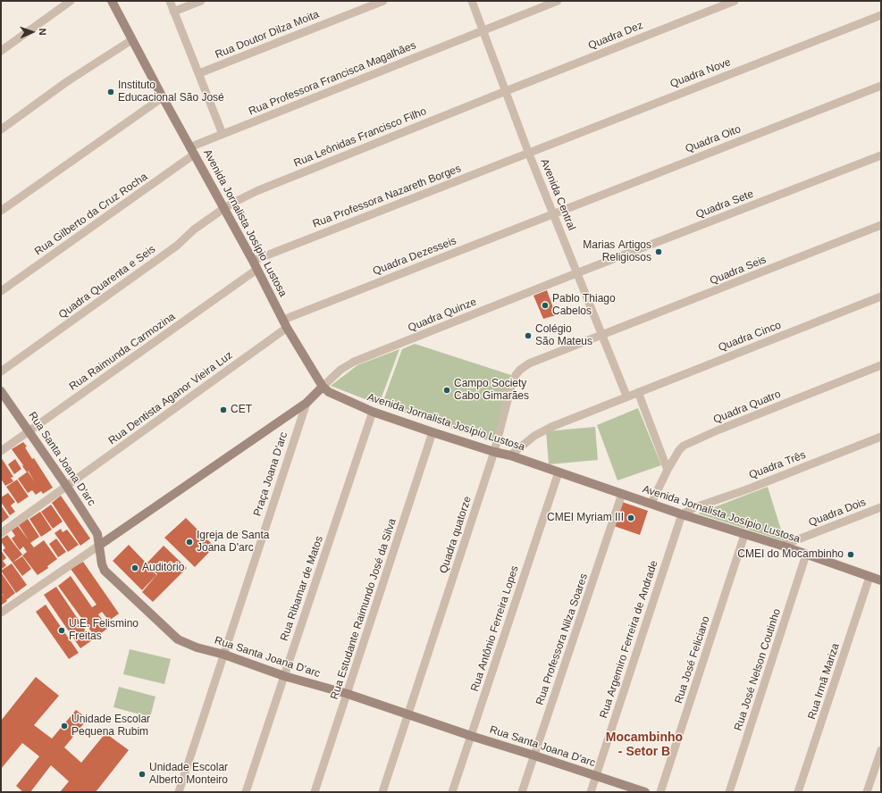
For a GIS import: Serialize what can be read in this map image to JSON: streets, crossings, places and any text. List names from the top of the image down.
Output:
{
  "streets": {
    "street": [
      "Rua Doutor Dilza Moita",
      "Quadra Dez",
      "Quadra Nove",
      "Rua Professora Francisca Magalhães",
      "Rua Leônidas Francisco Filho",
      "Quadra Oito",
      "Avenida Central",
      "Rua Professora Nazareth Borges",
      "Quadra Sete",
      "Rua Gilberto da Cruz Rocha",
      "Avenida Jornalista Josípio Lustosa",
      "Quadra Dezesseis",
      "Quadra Seis",
      "Quadra Quarenta e Seis",
      "Quadra Quinze",
      "Quadra Cinco",
      "Rua Raimunda Carmozina",
      "Rua Dentista Aganor Vieira Luz",
      "Quadra Quatro",
      "Rua Santa Joana D'arc",
      "Quadra Três",
      "Praça Joana D'arc",
      "Quadra Dois",
      "Quadra quatorze",
      "Rua Ribamar de Matos",
      "Rua Estudante Raimundo José da Silva",
      "Rua Antônio Ferreira Lopes",
      "Rua Professora Nilza Soares",
      "Rua Argemiro Ferreira de Andrade",
      "Rua José Feliciano",
      "Rua José Nelson Coutinho",
      "Rua Irmã Mariza"
    ]
  },
  "crossings": [
    ["Quadra Dez", "Rua Leônidas Francisco Filho"],
    ["Quadra Dez", "Avenida Central"],
    ["Quadra Nove", "Avenida Central"],
    ["Quadra Nove", "Rua Professora Nazareth Borges"],
    ["Rua Professora Francisca Magalhães", "Avenida Central"],
    ["Rua Professora Francisca Magalhães", "Rua Gilberto da Cruz Rocha"],
    ["Rua Professora Francisca Magalhães", "Avenida Jornalista Josípio Lustosa"],
    ["Rua Leônidas Francisco Filho", "Avenida Central"],
    ["Rua Leônidas Francisco Filho", "Avenida Jornalista Josípio Lustosa"],
    ["Rua Leônidas Francisco Filho", "Quadra Quarenta e Seis"],
    ["Quadra Oito", "Avenida Central"],
    ["Quadra Oito", "Quadra Dezesseis"],
    ["Avenida Central", "Rua Professora Nazareth Borges"],
    ["Avenida Central", "Quadra Sete"],
    ["Avenida Central", "Quadra Dezesseis"],
    ["Avenida Central", "Quadra Seis"],
    ["Avenida Central", "Quadra Quinze"],
    ["Avenida Central", "Quadra Cinco"],
    ["Avenida Central", "Quadra quatorze"],
    ["Rua Professora Nazareth Borges", "Avenida Jornalista Josípio Lustosa"],
    ["Quadra Sete", "Quadra Quinze"],
    ["Rua Gilberto da Cruz Rocha", "Avenida Jornalista Josípio Lustosa"],
    ["Avenida Jornalista Josípio Lustosa", "Quadra Dezesseis"],
    ["Avenida Jornalista Josípio Lustosa", "Quadra Quarenta e Seis"],
    ["Avenida Jornalista Josípio Lustosa", "Quadra Quinze"],
    ["Avenida Jornalista Josípio Lustosa", "Rua Raimunda Carmozina"],
    ["Avenida Jornalista Josípio Lustosa", "Rua Dentista Aganor Vieira Luz"],
    ["Avenida Jornalista Josípio Lustosa", "Quadra Quatro"],
    ["Avenida Jornalista Josípio Lustosa", "Quadra Três"],
    ["Avenida Jornalista Josípio Lustosa", "Quadra Dois"],
    ["Avenida Jornalista Josípio Lustosa", "Quadra quatorze"],
    ["Avenida Jornalista Josípio Lustosa", "Rua Ribamar de Matos"],
    ["Avenida Jornalista Josípio Lustosa", "Rua Estudante Raimundo José da Silva"],
    ["Avenida Jornalista Josípio Lustosa", "Rua Antônio Ferreira Lopes"],
    ["Avenida Jornalista Josípio Lustosa", "Rua Professora Nilza Soares"],
    ["Avenida Jornalista Josípio Lustosa", "Rua Argemiro Ferreira de Andrade"],
    ["Avenida Jornalista Josípio Lustosa", "Rua José Feliciano"],
    ["Avenida Jornalista Josípio Lustosa", "Rua José Nelson Coutinho"],
    ["Avenida Jornalista Josípio Lustosa", "Rua Irmã Mariza"],
    ["Quadra Dezesseis", "Rua Dentista Aganor Vieira Luz"],
    ["Quadra Seis", "Quadra quatorze"],
    ["Rua Raimunda Carmozina", "Rua Santa Joana D'arc"],
    ["Rua Dentista Aganor Vieira Luz", "Rua Santa Joana D'arc"],
    ["Rua Santa Joana D'arc", "Praça Joana D'arc"],
    ["Rua Santa Joana D'arc", "Quadra quatorze"],
    ["Rua Santa Joana D'arc", "Rua Ribamar de Matos"],
    ["Rua Santa Joana D'arc", "Rua Estudante Raimundo José da Silva"],
    ["Rua Santa Joana D'arc", "Rua Antônio Ferreira Lopes"],
    ["Rua Santa Joana D'arc", "Rua Professora Nilza Soares"],
    ["Rua Santa Joana D'arc", "Rua Argemiro Ferreira de Andrade"],
    ["Quadra Três", "Rua Argemiro Ferreira de Andrade"]
  ],
  "districts": ["Mocambinho - Setor B"],
  "places": [
    "Instituto Educacional São José",
    "Marias Artigos Religiosos",
    "Pablo Thiago Cabelos",
    "Colégio São Mateus",
    "Campo Society Cabo Gimarães",
    "CET",
    "CMEI Myriam III",
    "Igreja de Santa Joana D'arc",
    "CMEI do Mocambinho",
    "Auditório",
    "U.E. Felismino Freitas",
    "Unidade Escolar Pequena Rubim",
    "Unidade Escolar Alberto Monteiro"
  ],
  "north": "right"
}
